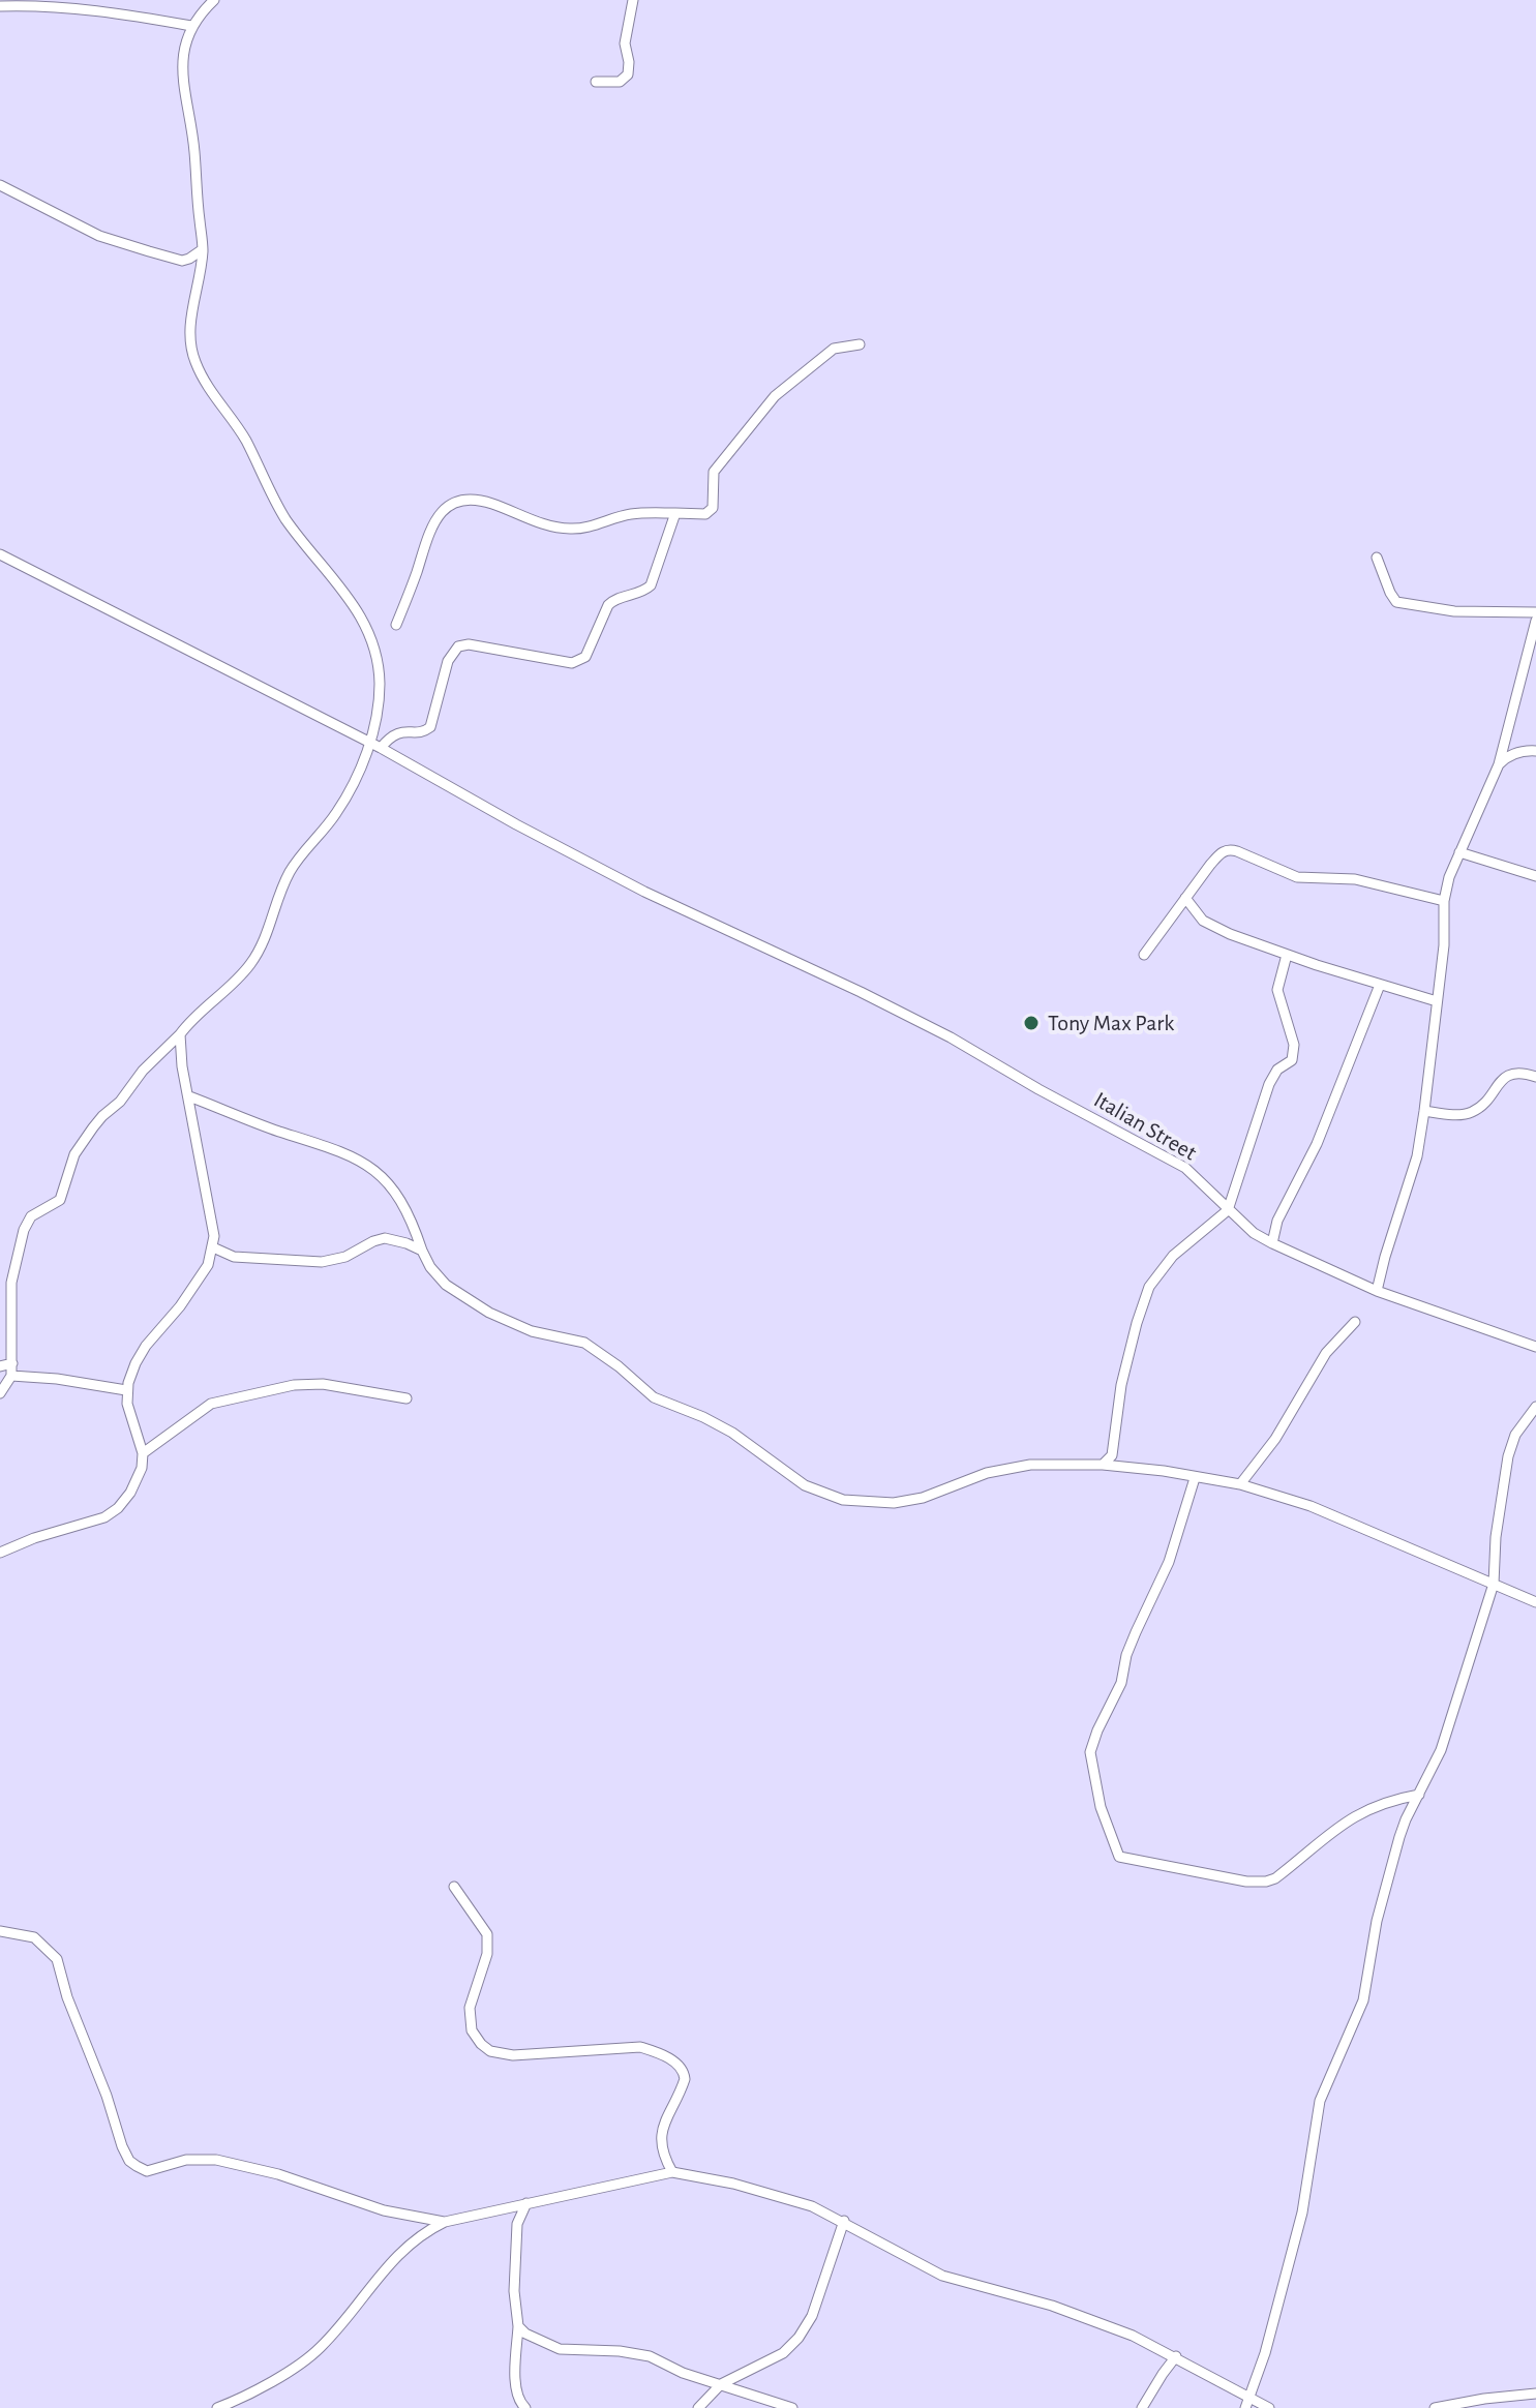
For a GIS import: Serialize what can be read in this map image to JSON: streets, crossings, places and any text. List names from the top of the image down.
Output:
{
  "streets": {
    "street": ["Italian Street"]
  },
  "places": ["Tony Max Park"]
}
